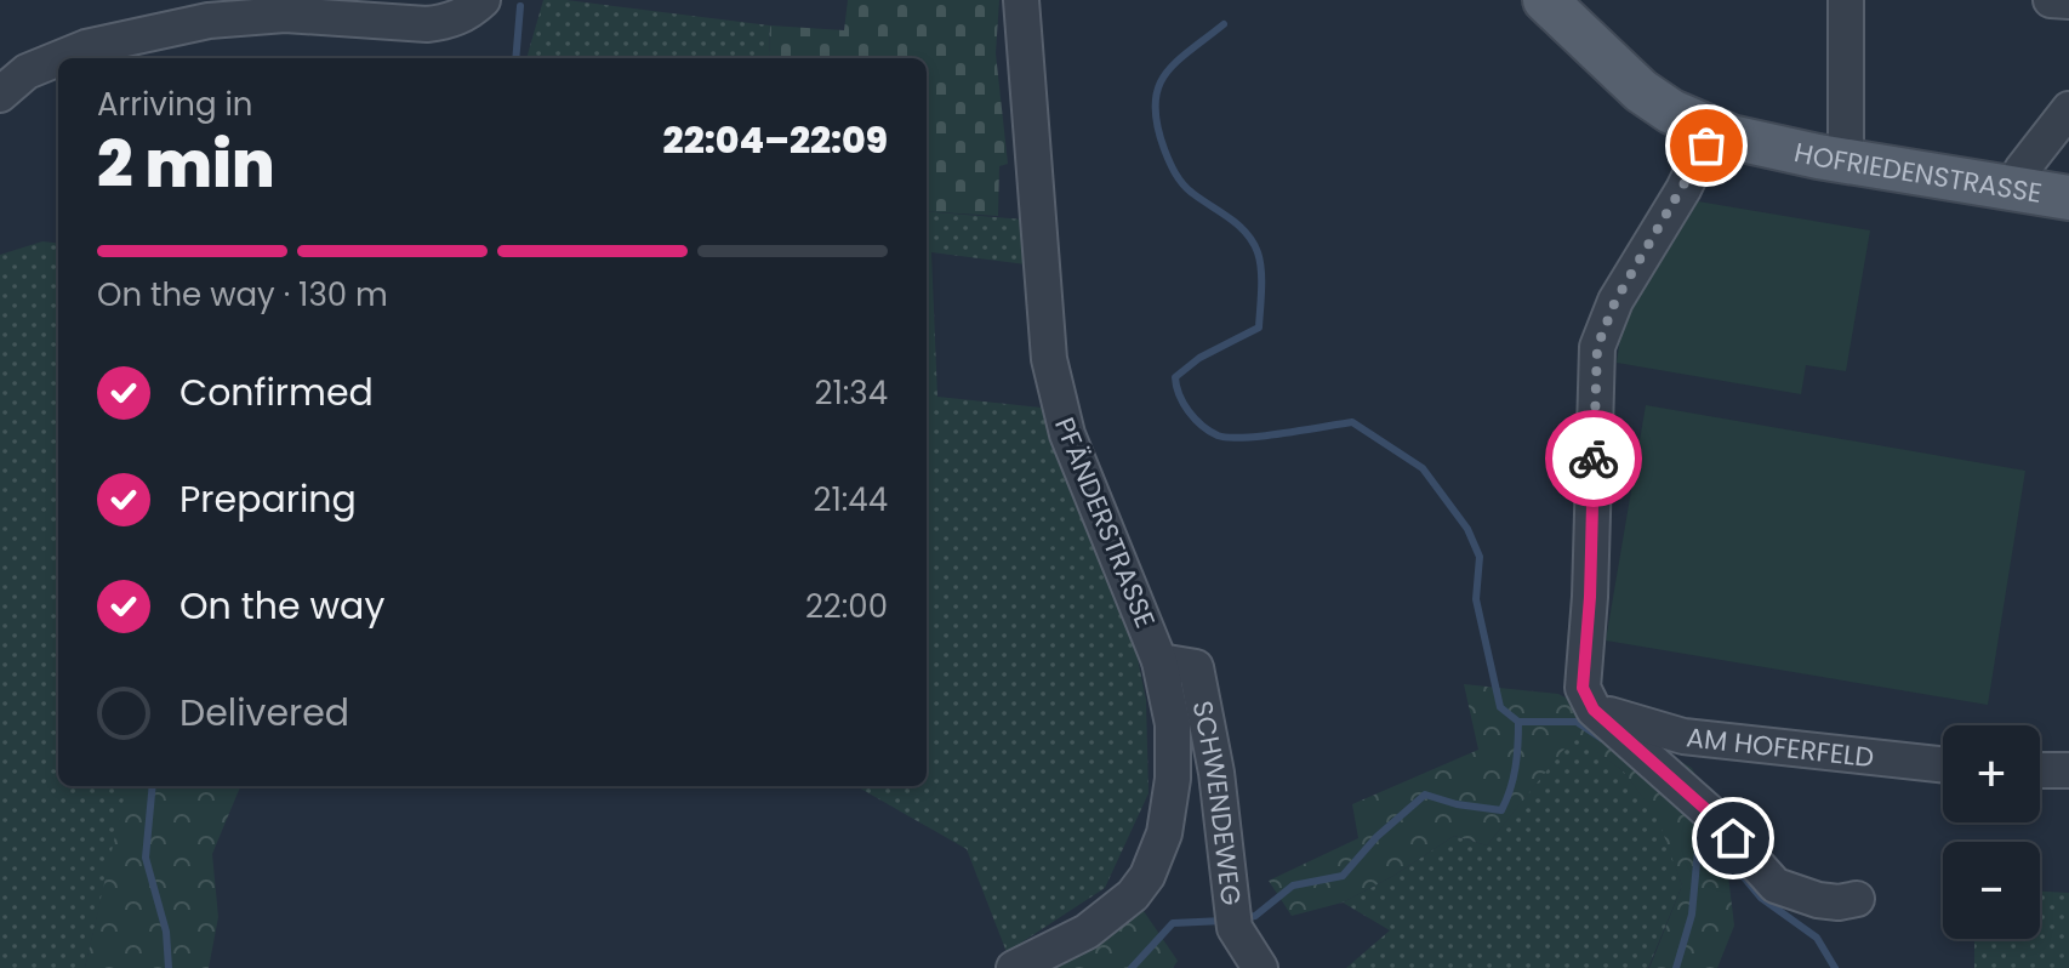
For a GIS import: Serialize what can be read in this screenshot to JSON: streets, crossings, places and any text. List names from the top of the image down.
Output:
{
  "streets": {
    "main road": ["HOFRIEDENSTRASSE"],
    "street": ["PFÄNDERSTRASSE", "AM HOFERFELD", "SCHWENDEWEG"]
  },
  "crossings": [
    ["PFÄNDERSTRASSE", "SCHWENDEWEG"]
  ],
  "page": {
    "heading": ["2 min", "Arriving in", "22:04–22:09"],
    "bar": "On the way · 130 m",
    "list": [
      ["Confirmed", "21:34"],
      ["Preparing", "21:44"],
      ["On the way", "22:00"],
      "Delivered"
    ],
    "map_buttons": ["+", "−"]
  }
}
